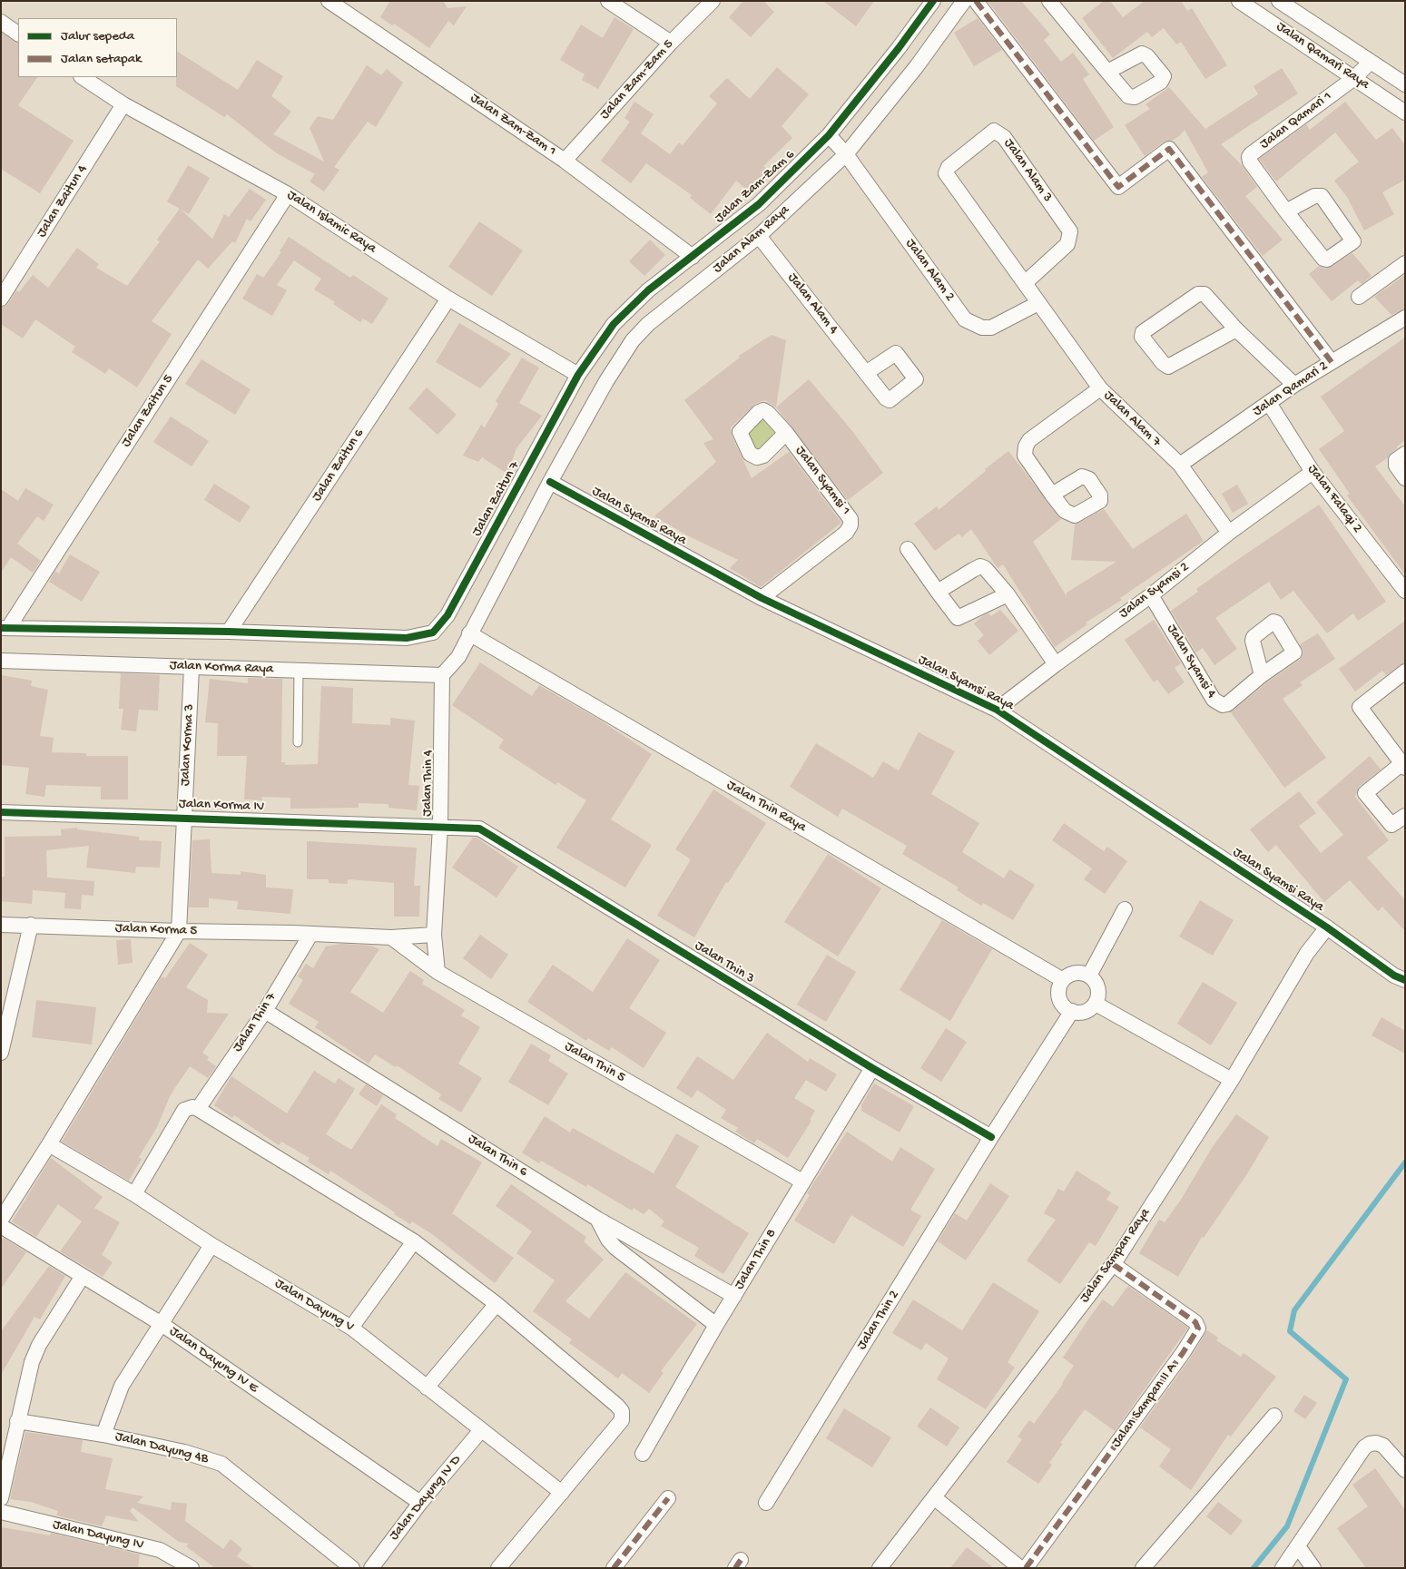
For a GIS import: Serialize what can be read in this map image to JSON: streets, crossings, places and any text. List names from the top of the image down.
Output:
{
  "streets": {
    "street": [
      "Jalan Qamari Raya",
      "Jalan Zam-Zam 5",
      "Jalan Qamari 1",
      "Jalan Zam-Zam 1",
      "Jalan Alam 3",
      "Jalan Zam-Zam 6",
      "Jalan Zaitun 4",
      "Jalan Islamic Raya",
      "Jalan Alam Raya",
      "Jalan Alam 2",
      "Jalan Alam 4",
      "Jalan Qamari 2",
      "Jalan Zaitun 5",
      "Jalan Alam 7",
      "Jalan Zaitun 6",
      "Jalan Syamsi 1",
      "Jalan Zaitun 7",
      "Jalan Falaqi 2",
      "Jalan Syamsi Raya",
      "Jalan Syamsi 2",
      "Jalan Syamsi 4",
      "Jalan Korma Raya",
      "Jalan Korma 3",
      "Jalan Thin 4",
      "Jalan Korma IV",
      "Jalan Thin Raya",
      "Jalan Korma 5",
      "Jalan Thin 3",
      "Jalan Thin 7",
      "Jalan Thin 5",
      "Jalan Thin 6",
      "Jalan Sampan Raya",
      "Jalan Thin 8",
      "Jalan Dayung V",
      "Jalan Thin 2",
      "Jalan Dayung IV E",
      "Jalan Sampan II A",
      "Jalan Dayung 4B",
      "Jalan Dayung IV D",
      "Jalan Dayung IV"
    ]
  },
  "crossings": [
    ["Jalan Qamari Raya", "Jalan Qamari 1"],
    ["Jalan Zam-Zam 5", "Jalan Zam-Zam 1"],
    ["Jalan Zam-Zam 1", "Jalan Zam-Zam 6"],
    ["Jalan Alam 3", "Jalan Alam 2"],
    ["Jalan Alam 3", "Jalan Alam 7"],
    ["Jalan Zam-Zam 6", "Jalan Islamic Raya"],
    ["Jalan Zam-Zam 6", "Jalan Alam 2"],
    ["Jalan Zam-Zam 6", "Jalan Zaitun 7"],
    ["Jalan Zaitun 4", "Jalan Islamic Raya"],
    ["Jalan Islamic Raya", "Jalan Zaitun 5"],
    ["Jalan Islamic Raya", "Jalan Zaitun 6"],
    ["Jalan Islamic Raya", "Jalan Zaitun 7"],
    ["Jalan Alam Raya", "Jalan Alam 2"],
    ["Jalan Alam Raya", "Jalan Alam 4"],
    ["Jalan Alam Raya", "Jalan Syamsi Raya"],
    ["Jalan Alam Raya", "Jalan Korma Raya"],
    ["Jalan Alam Raya", "Jalan Thin 4"],
    ["Jalan Alam Raya", "Jalan Thin Raya"],
    ["Jalan Alam 2", "Jalan Alam 7"],
    ["Jalan Qamari 2", "Jalan Alam 7"],
    ["Jalan Qamari 2", "Jalan Falaqi 2"],
    ["Jalan Alam 7", "Jalan Syamsi 2"],
    ["Jalan Zaitun 6", "Jalan Zaitun 7"],
    ["Jalan Syamsi 1", "Jalan Syamsi Raya"],
    ["Jalan Falaqi 2", "Jalan Syamsi 2"],
    ["Jalan Syamsi Raya", "Jalan Syamsi 2"],
    ["Jalan Syamsi Raya", "Jalan Sampan Raya"],
    ["Jalan Syamsi 2", "Jalan Syamsi 4"],
    ["Jalan Korma Raya", "Jalan Korma 3"],
    ["Jalan Korma Raya", "Jalan Thin 4"],
    ["Jalan Korma 3", "Jalan Korma IV"],
    ["Jalan Korma 3", "Jalan Korma 5"],
    ["Jalan Thin 4", "Jalan Korma IV"],
    ["Jalan Thin 4", "Jalan Korma 5"],
    ["Jalan Thin 4", "Jalan Thin 3"],
    ["Jalan Thin 4", "Jalan Thin 5"],
    ["Jalan Korma IV", "Jalan Thin 3"],
    ["Jalan Thin Raya", "Jalan Thin 2"],
    ["Jalan Korma 5", "Jalan Thin 7"],
    ["Jalan Korma 5", "Jalan Thin 5"],
    ["Jalan Thin 3", "Jalan Thin 8"],
    ["Jalan Thin 3", "Jalan Thin 2"],
    ["Jalan Thin 7", "Jalan Thin 6"],
    ["Jalan Thin 5", "Jalan Thin 8"],
    ["Jalan Thin 6", "Jalan Thin 8"],
    ["Jalan Sampan Raya", "Jalan Sampan II A"],
    ["Jalan Dayung V", "Jalan Dayung IV D"],
    ["Jalan Dayung IV E", "Jalan Dayung IV D"]
  ],
  "legend": ["Jalur sepeda", "Jalan setapak"]
}
